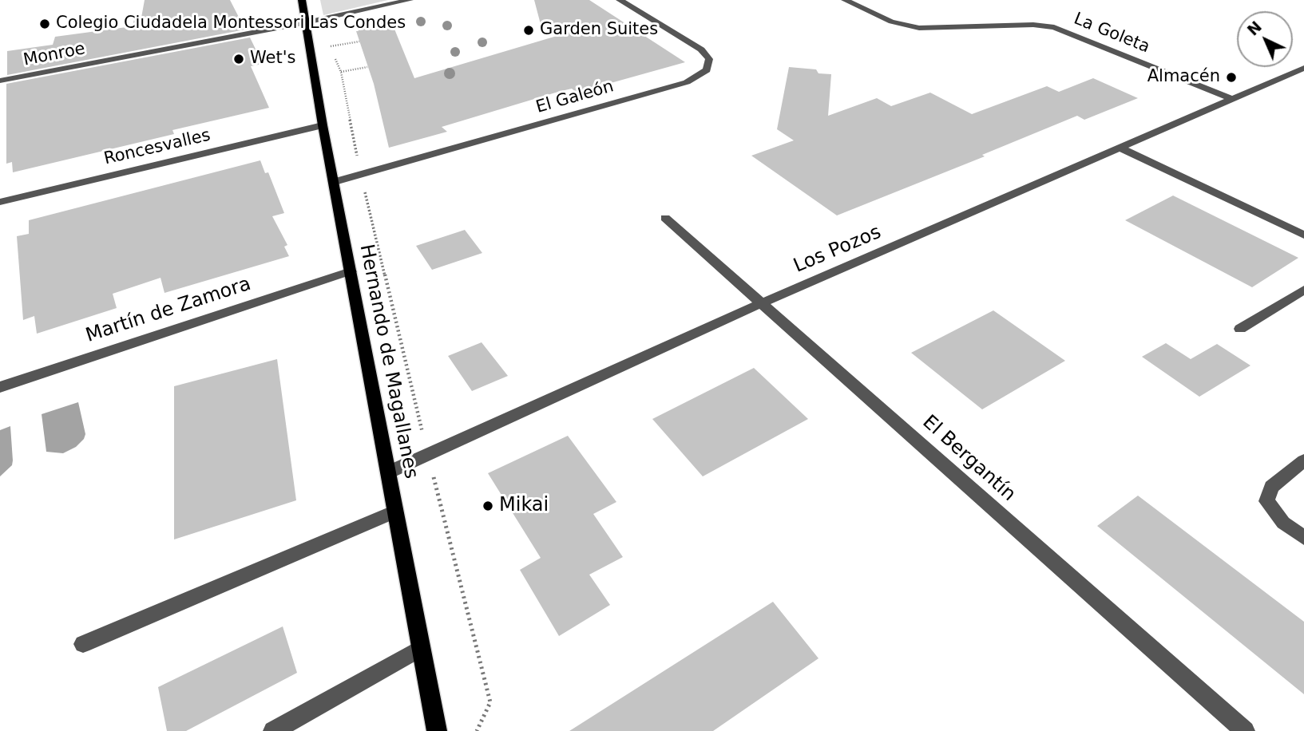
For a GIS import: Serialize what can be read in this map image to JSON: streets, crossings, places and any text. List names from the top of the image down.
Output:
{
  "streets": {
    "main road": ["Hernando de Magallanes"],
    "street": [
      "La Goleta",
      "Monroe",
      "El Galeón",
      "Roncesvalles",
      "Los Pozos",
      "Martín de Zamora",
      "El Bergantín"
    ]
  },
  "crossings": [
    ["La Goleta", "Los Pozos"],
    ["Monroe", "Hernando de Magallanes"],
    ["El Galeón", "Hernando de Magallanes"],
    ["Roncesvalles", "Hernando de Magallanes"],
    ["Los Pozos", "Hernando de Magallanes"],
    ["Los Pozos", "El Bergantín"],
    ["Martín de Zamora", "Hernando de Magallanes"]
  ],
  "places": [
    "Colegio Ciudadela Montessori Las Condes",
    "Garden Suites",
    "Wet's",
    "Almacén",
    "Mikai"
  ],
  "north": "top left"
}
